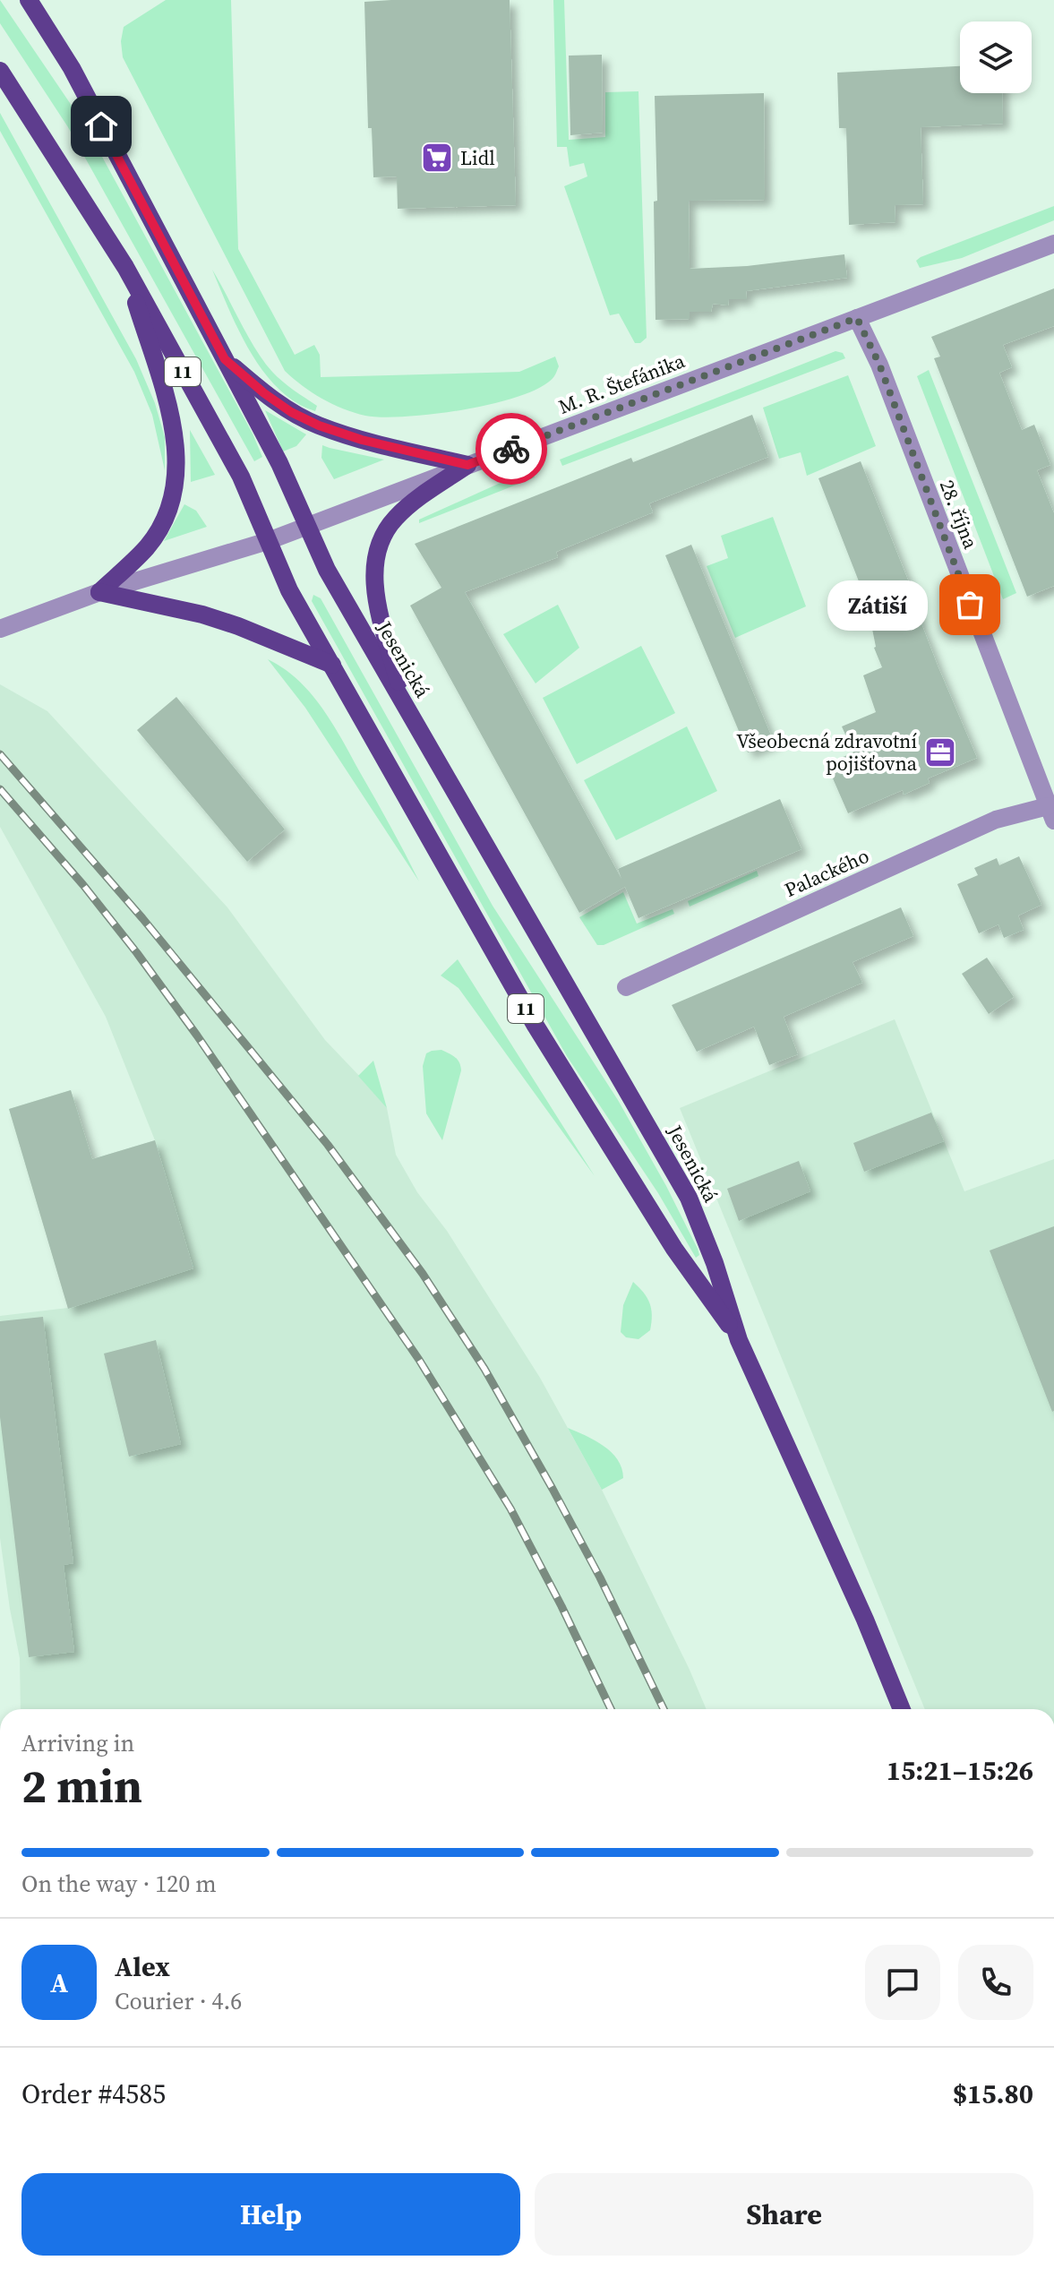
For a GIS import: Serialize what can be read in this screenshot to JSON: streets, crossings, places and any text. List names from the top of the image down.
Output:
{
  "streets": {
    "main road": ["11", "Jesenická"],
    "street": ["M. R. Štefánika", "28. října", "Palackého"]
  },
  "crossings": [
    ["M. R. Štefánika", "28. října"],
    ["M. R. Štefánika", "Jesenická"],
    ["28. října", "Palackého"]
  ],
  "places": {
    "supermarket": ["Lidl"],
    "other": ["Zátiší"],
    "office": ["Všeobecná zdravotní pojišťovna"]
  },
  "page": {
    "bubble": "Zátiší",
    "heading": ["2 min", "Arriving in", "15:21–15:26"],
    "panel": [
      "Alex",
      "Courier · 4.6",
      "Order #4585",
      "$15.80"
    ],
    "bar": "On the way · 120 m",
    "round": "A",
    "buttons": ["Help", "Share"]
  }
}
